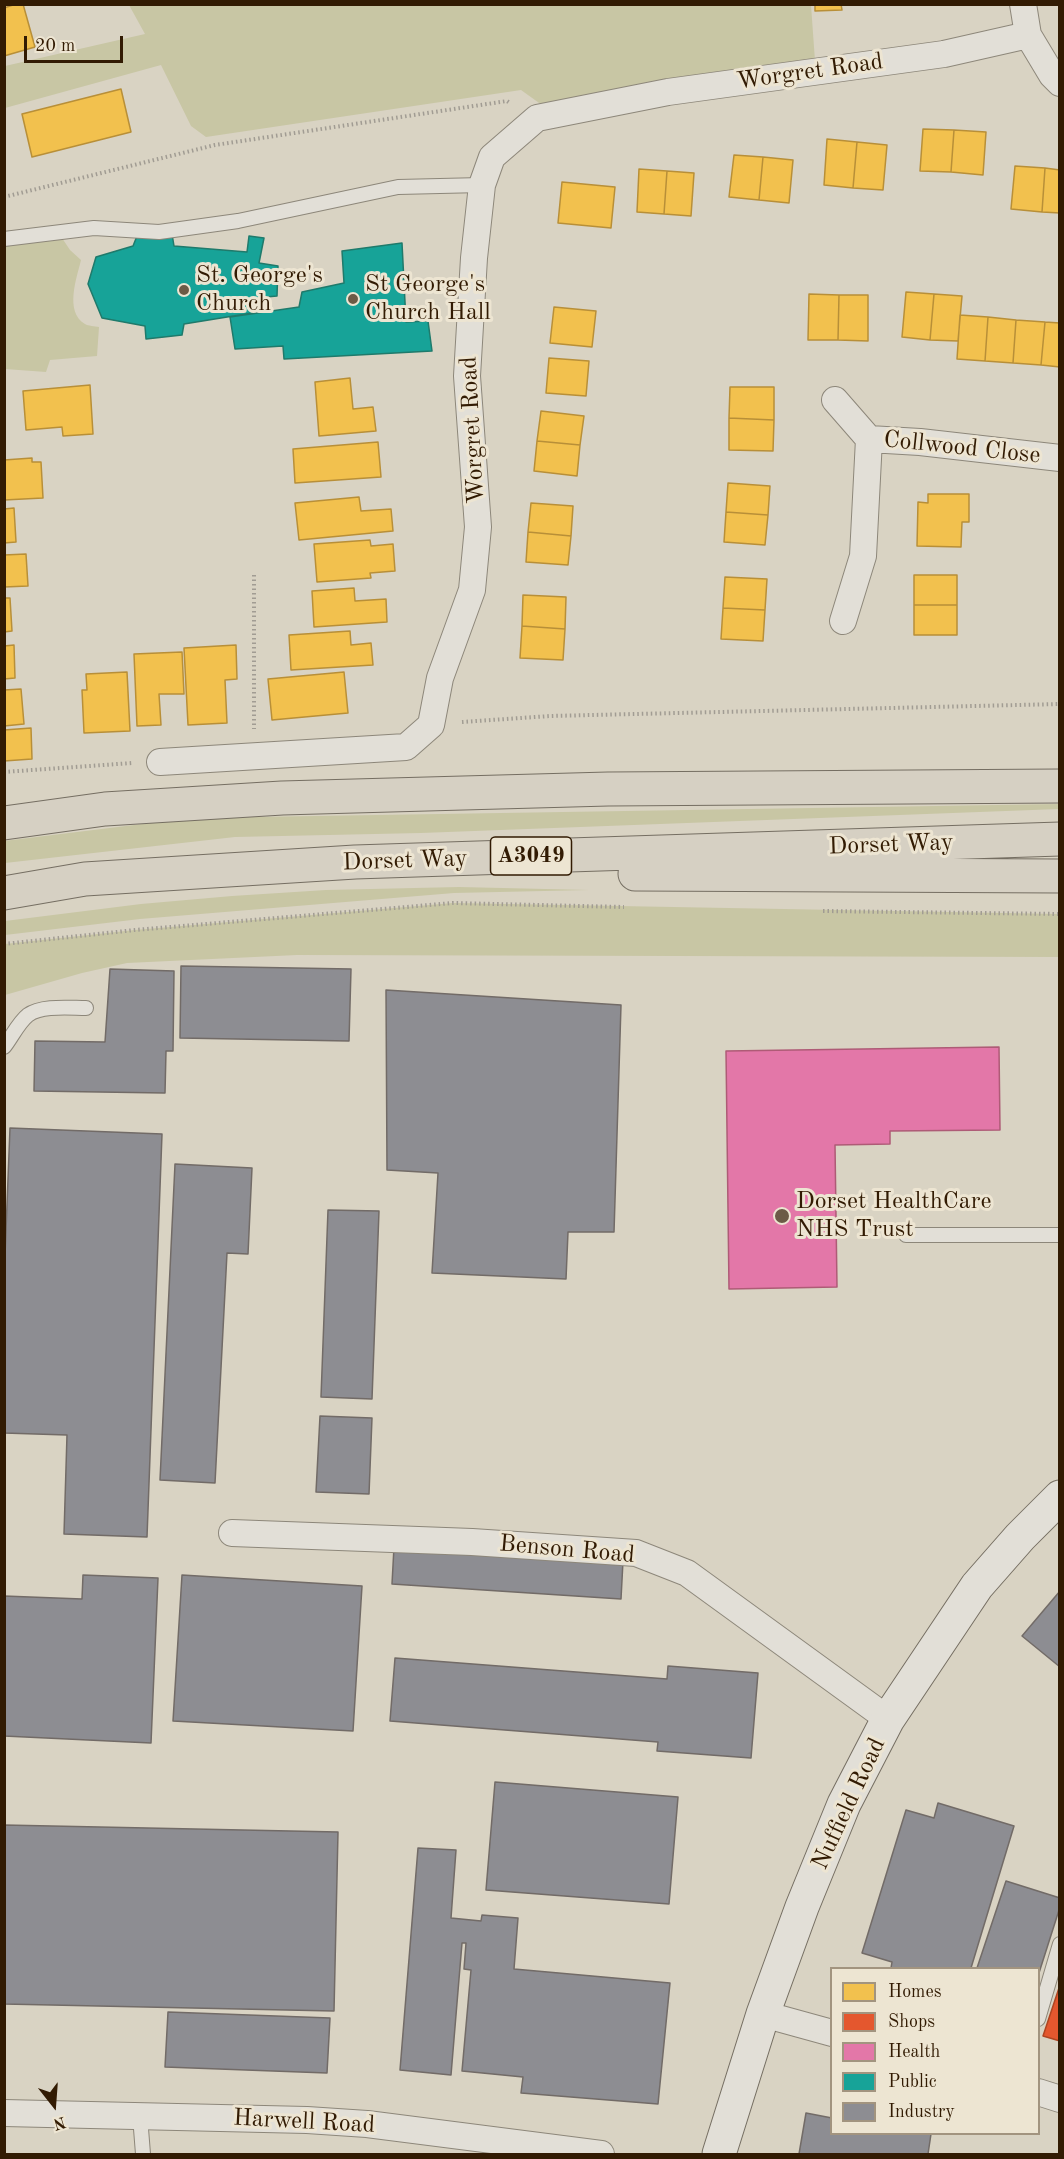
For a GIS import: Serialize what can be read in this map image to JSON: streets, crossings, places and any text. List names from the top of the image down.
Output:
{
  "streets": {
    "highway": ["Dorset Way", "A3049"],
    "street": [
      "Worgret Road",
      "Collwood Close",
      "Benson Road",
      "Nuffield Road",
      "Harwell Road"
    ]
  },
  "crossings": [
    ["Dorset Way", "A3049"],
    ["Benson Road", "Nuffield Road"]
  ],
  "places": ["St. George's Church", "St George's Church Hall", "Dorset HealthCare NHS Trust"],
  "legend": [
    "Homes",
    "Shops",
    "Health",
    "Public",
    "Industry"
  ],
  "scale_bar": "20 m",
  "north": "bottom"
}
